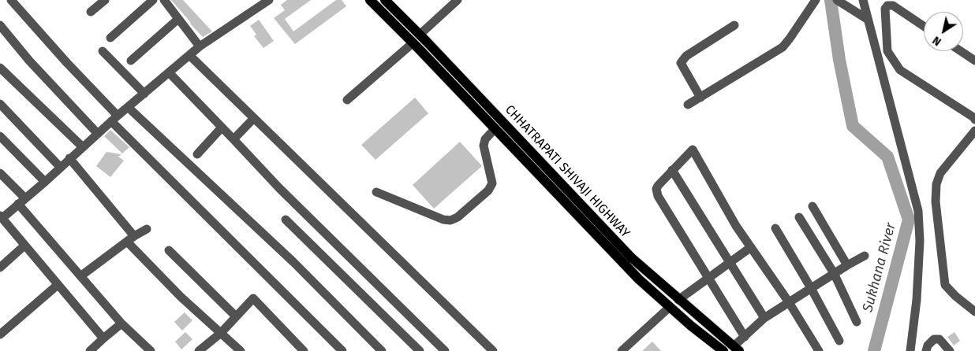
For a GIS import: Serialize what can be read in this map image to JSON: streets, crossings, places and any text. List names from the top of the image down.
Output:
{
  "streets": {
    "main road": ["CHHATRAPATI SHIVAJI HIGHWAY"]
  },
  "water": ["Sukhana River"],
  "north": "bottom left"
}
